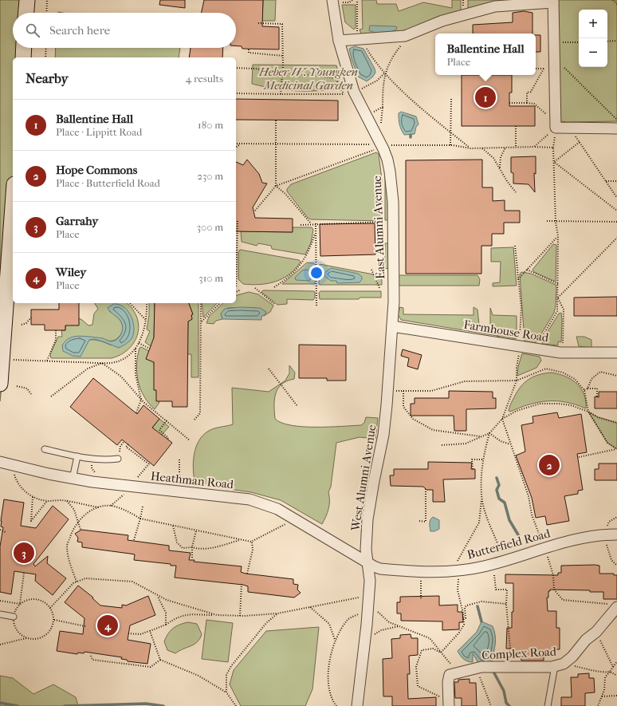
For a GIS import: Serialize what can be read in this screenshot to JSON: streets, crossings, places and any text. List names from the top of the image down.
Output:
{
  "streets": {
    "street": [
      "East Alumni Avenue",
      "Farmhouse Road",
      "West Alumni Avenue",
      "Heathman Road",
      "Butterfield Road",
      "Complex Road"
    ]
  },
  "crossings": [
    ["East Alumni Avenue", "Farmhouse Road"],
    ["East Alumni Avenue", "West Alumni Avenue"],
    ["West Alumni Avenue", "Heathman Road"],
    ["West Alumni Avenue", "Butterfield Road"],
    ["Heathman Road", "Butterfield Road"]
  ],
  "parks": ["Heber W. Youngken Medicinal Garden"],
  "page": {
    "map_buttons": ["+", "−"],
    "search": "Search here",
    "popup": ["Ballentine Hall", "Place"],
    "heading": ["Nearby", "4 results"],
    "pins": [
      "1",
      "2",
      "3",
      "4"
    ],
    "list": [
      {
        "mark": "1",
        "name": "Ballentine Hall",
        "note": "Place · Lippitt Road",
        "value": "180 m"
      },
      {
        "mark": "2",
        "name": "Hope Commons",
        "note": "Place · Butterfield Road",
        "value": "230 m"
      },
      {
        "mark": "3",
        "name": "Garrahy",
        "note": "Place",
        "value": "300 m"
      },
      {
        "mark": "4",
        "name": "Wiley",
        "note": "Place",
        "value": "310 m"
      }
    ]
  }
}
